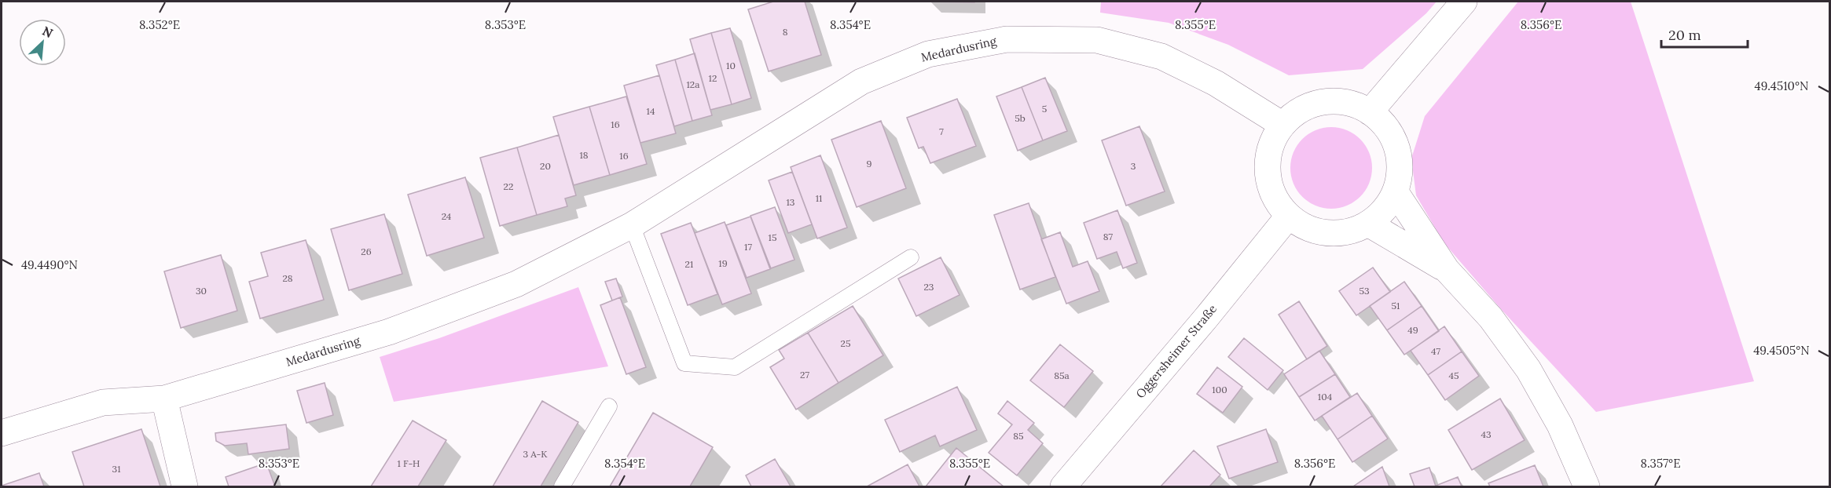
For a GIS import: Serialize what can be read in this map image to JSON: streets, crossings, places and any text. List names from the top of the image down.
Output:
{
  "streets": {
    "street": ["Medardusring", "Oggersheimer Straße"]
  },
  "crossings": [
    ["Medardusring", "Oggersheimer Straße"]
  ],
  "house_numbers": [
    "8",
    "10",
    "12",
    "12a",
    "5",
    "14",
    "5b",
    "16",
    "7",
    "18",
    "16",
    "9",
    "20",
    "3",
    "22",
    "11",
    "13",
    "24",
    "87",
    "15",
    "17",
    "26",
    "19",
    "21",
    "28",
    "23",
    "30",
    "53",
    "51",
    "49",
    "25",
    "47",
    "27",
    "85a",
    "45",
    "100",
    "104",
    "43",
    "85",
    "3 A-K",
    "1 F-H",
    "31"
  ],
  "scale_bar": "20 m",
  "north": "top right",
  "coordinates": [
    "8.352°E",
    "8.353°E",
    "8.354°E",
    "8.355°E",
    "8.356°E",
    "49.4510°N",
    "49.4490°N",
    "49.4505°N",
    "8.357°E"
  ]
}
